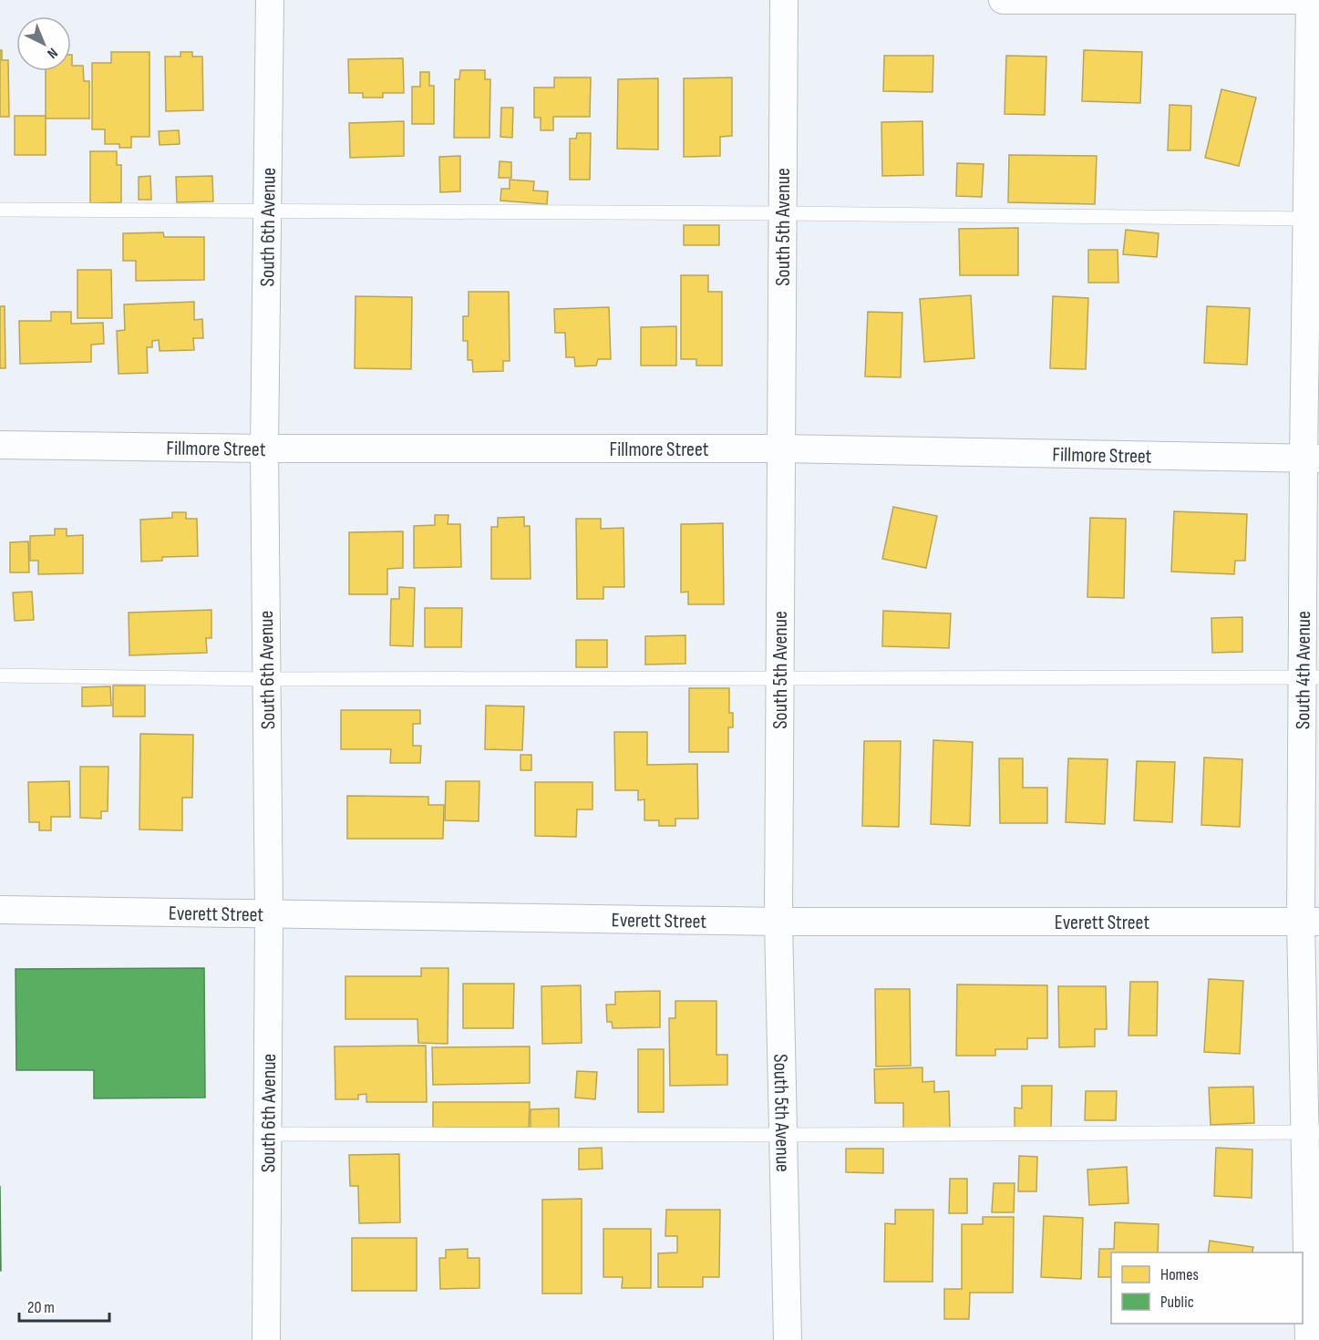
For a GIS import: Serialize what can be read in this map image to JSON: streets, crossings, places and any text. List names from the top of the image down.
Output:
{
  "streets": {
    "street": [
      "South 6th Avenue",
      "South 5th Avenue",
      "Fillmore Street",
      "South 4th Avenue",
      "Everett Street"
    ]
  },
  "crossings": [
    ["South 6th Avenue", "Fillmore Street"],
    ["South 6th Avenue", "Everett Street"],
    ["South 5th Avenue", "Fillmore Street"],
    ["South 5th Avenue", "Everett Street"],
    ["Fillmore Street", "South 4th Avenue"],
    ["South 4th Avenue", "Everett Street"]
  ],
  "legend": ["Homes", "Public"],
  "scale_bar": "20 m",
  "north": "bottom right"
}
